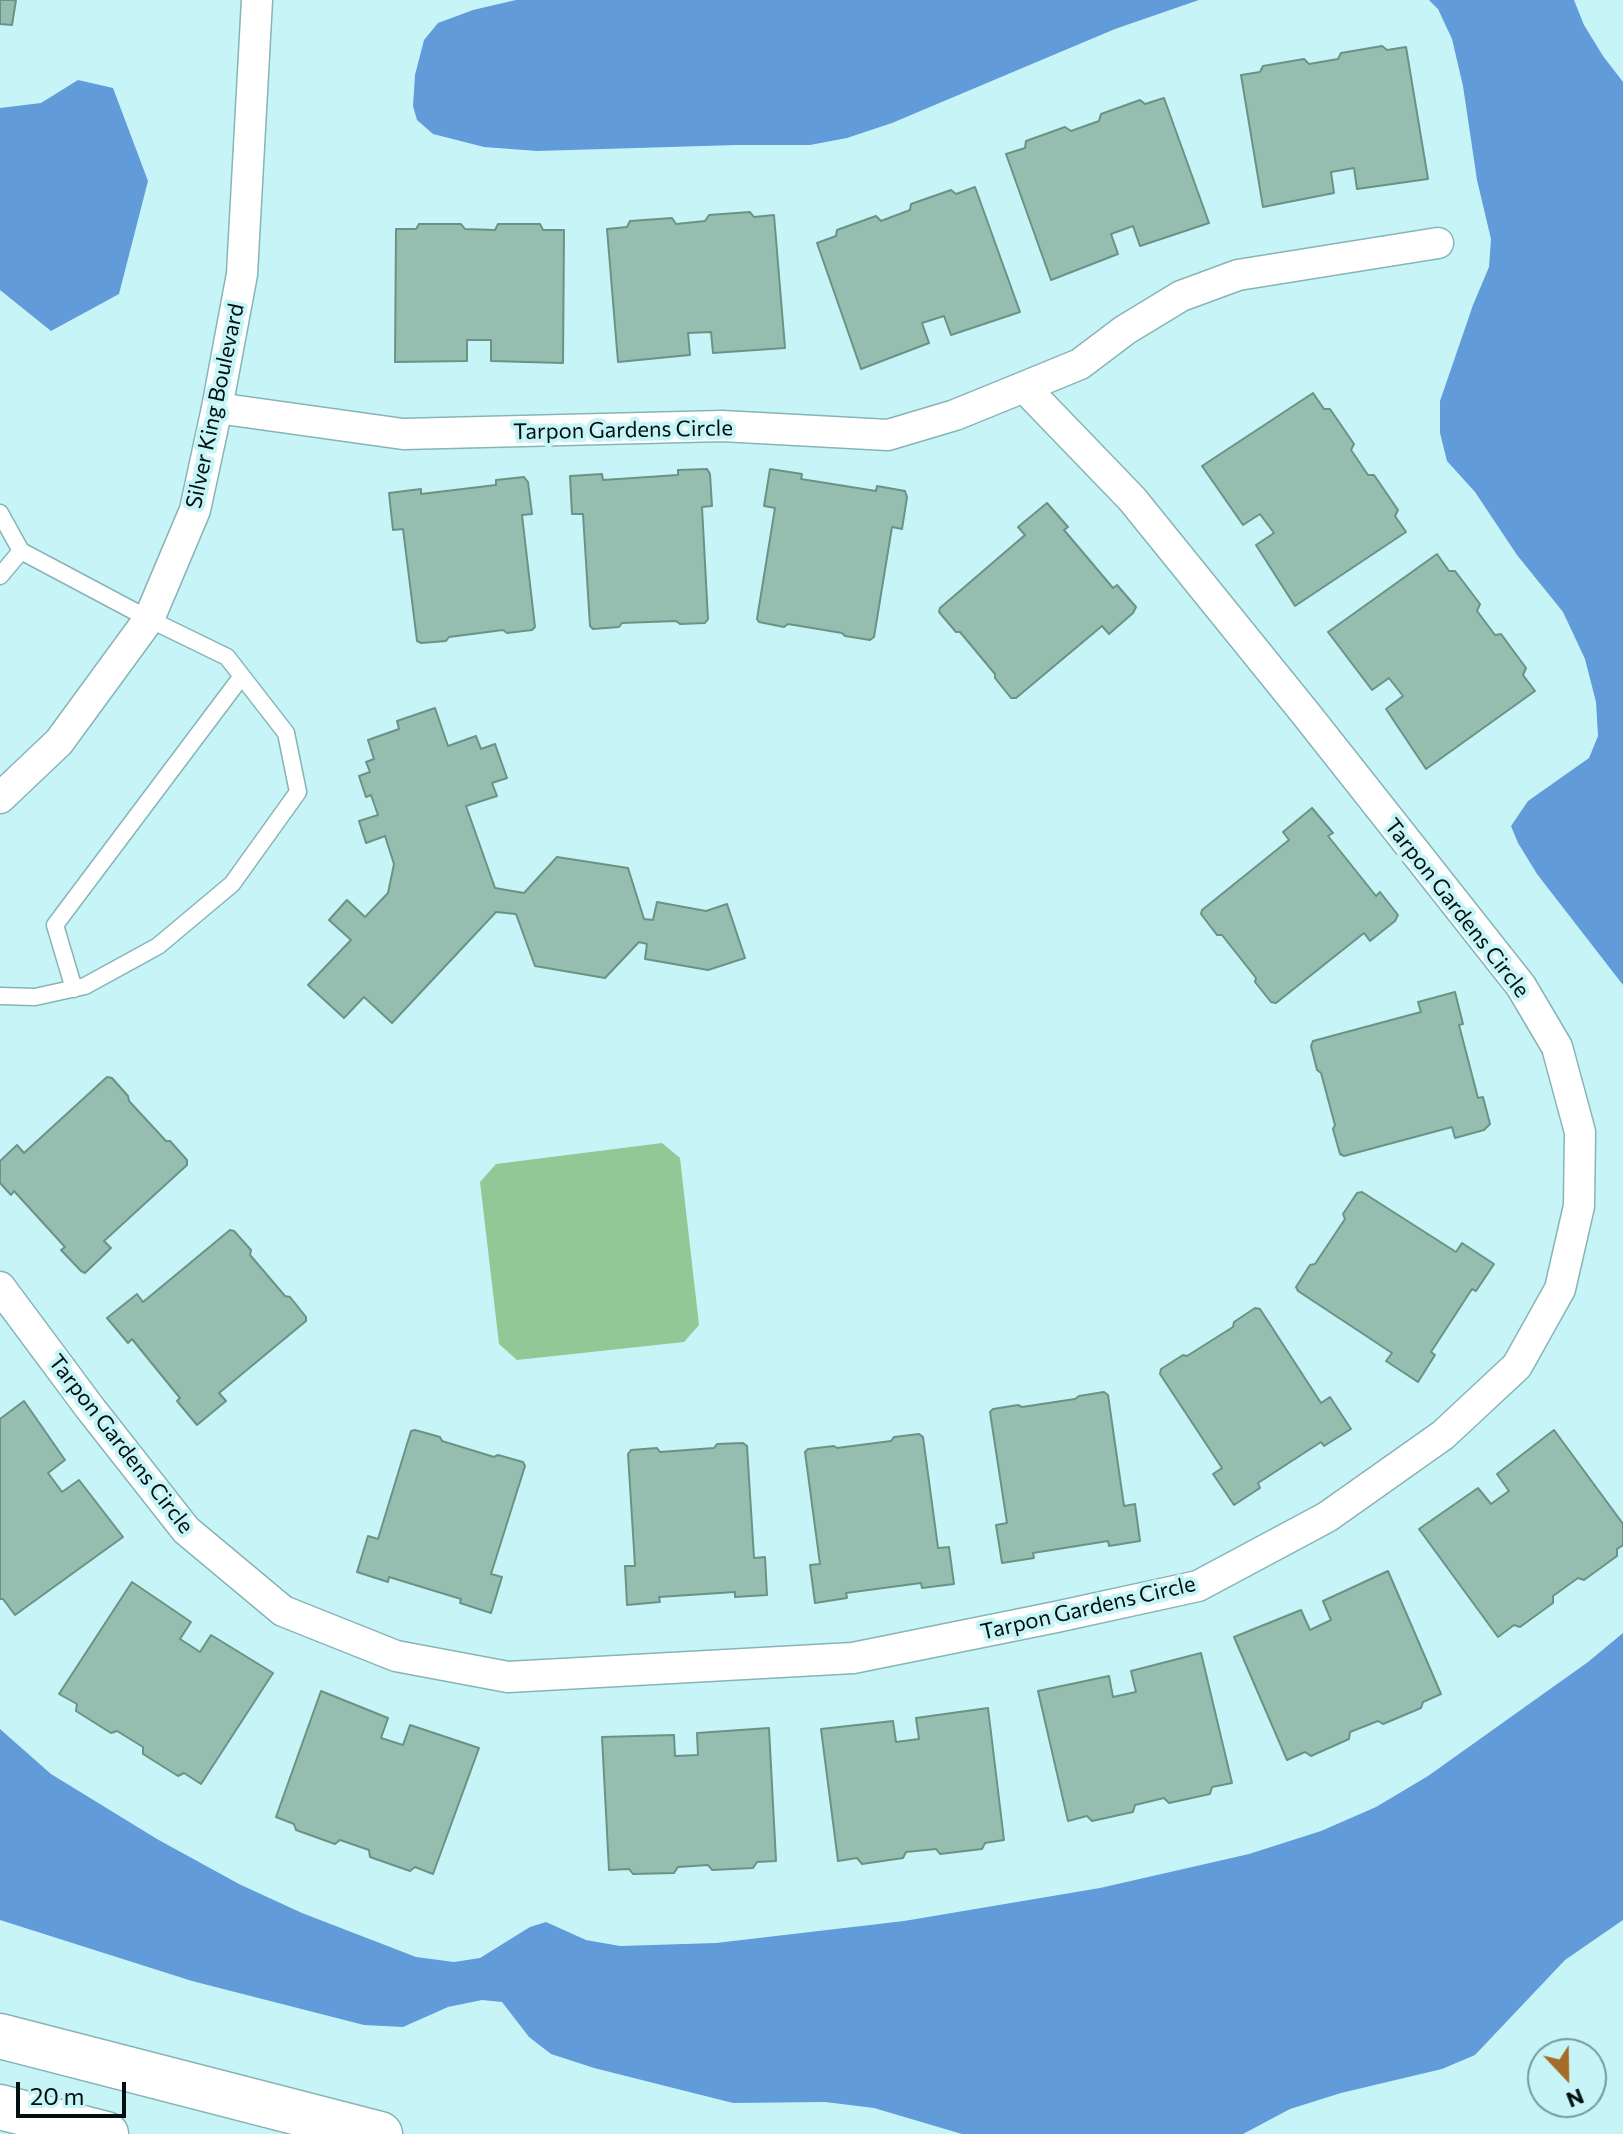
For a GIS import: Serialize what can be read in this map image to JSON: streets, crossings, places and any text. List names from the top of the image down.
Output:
{
  "streets": {
    "street": ["Silver King Boulevard", "Tarpon Gardens Circle"]
  },
  "crossings": [
    ["Silver King Boulevard", "Tarpon Gardens Circle"]
  ],
  "scale_bar": "20 m",
  "north": "bottom"
}
